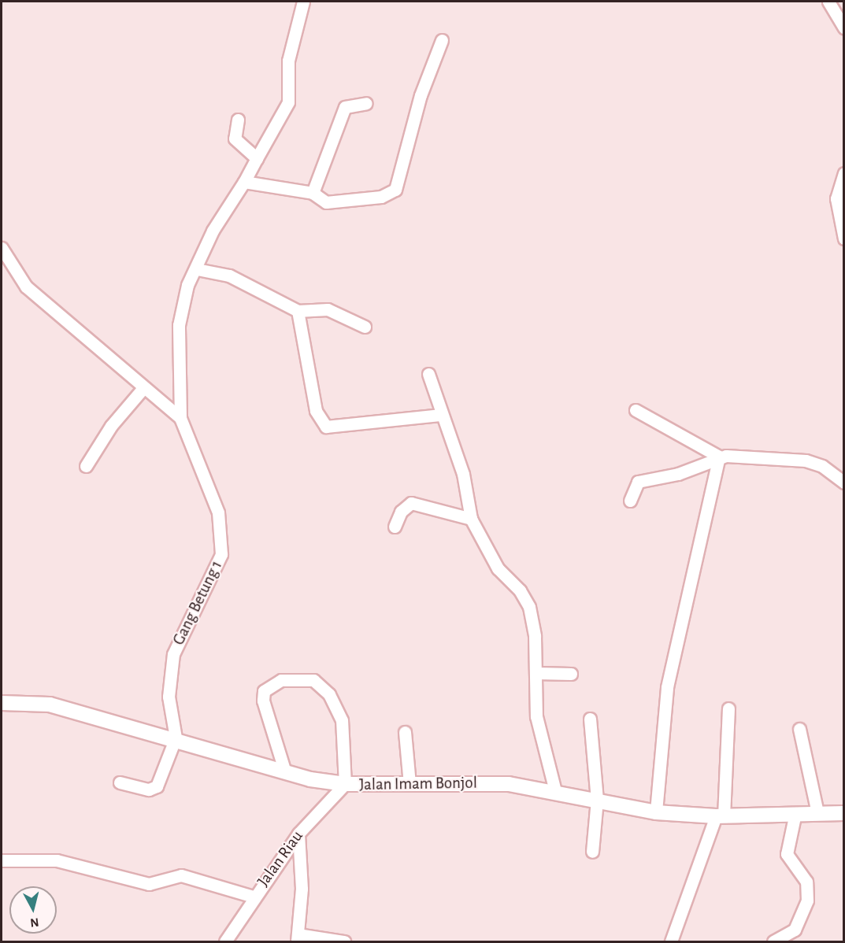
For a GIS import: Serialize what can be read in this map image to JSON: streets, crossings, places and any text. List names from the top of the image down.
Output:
{
  "streets": {
    "main road": ["Jalan Imam Bonjol"],
    "street": ["Gang Betung 1", "Jalan Riau"]
  },
  "crossings": [
    ["Gang Betung 1", "Jalan Imam Bonjol"],
    ["Jalan Imam Bonjol", "Jalan Riau"]
  ],
  "north": "bottom"
}
